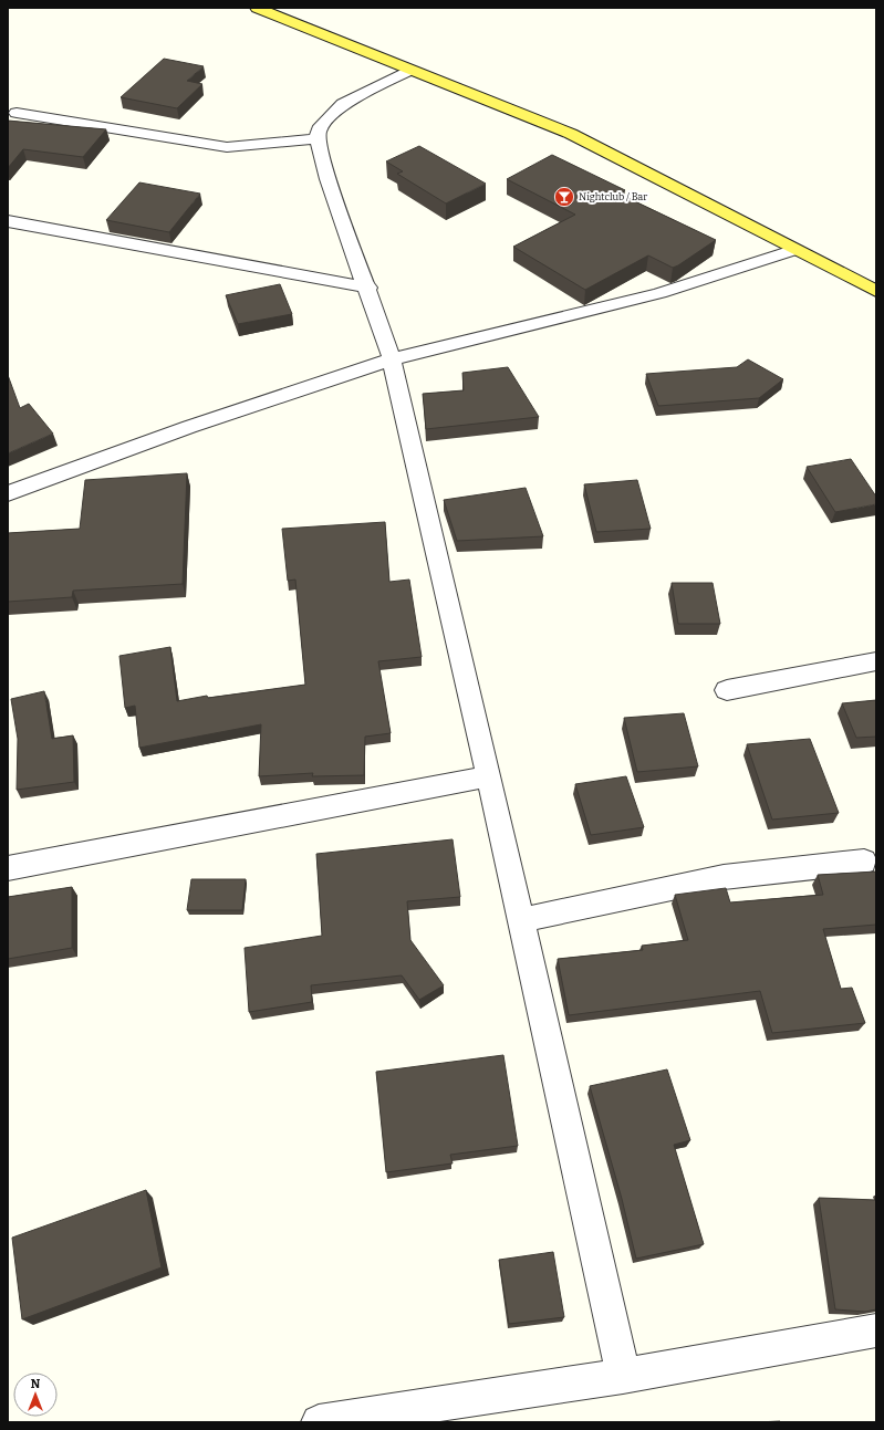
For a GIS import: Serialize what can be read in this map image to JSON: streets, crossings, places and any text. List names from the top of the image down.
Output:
{
  "places": {
    "bar": ["Nightclub / Bar"]
  },
  "north": "top"
}
